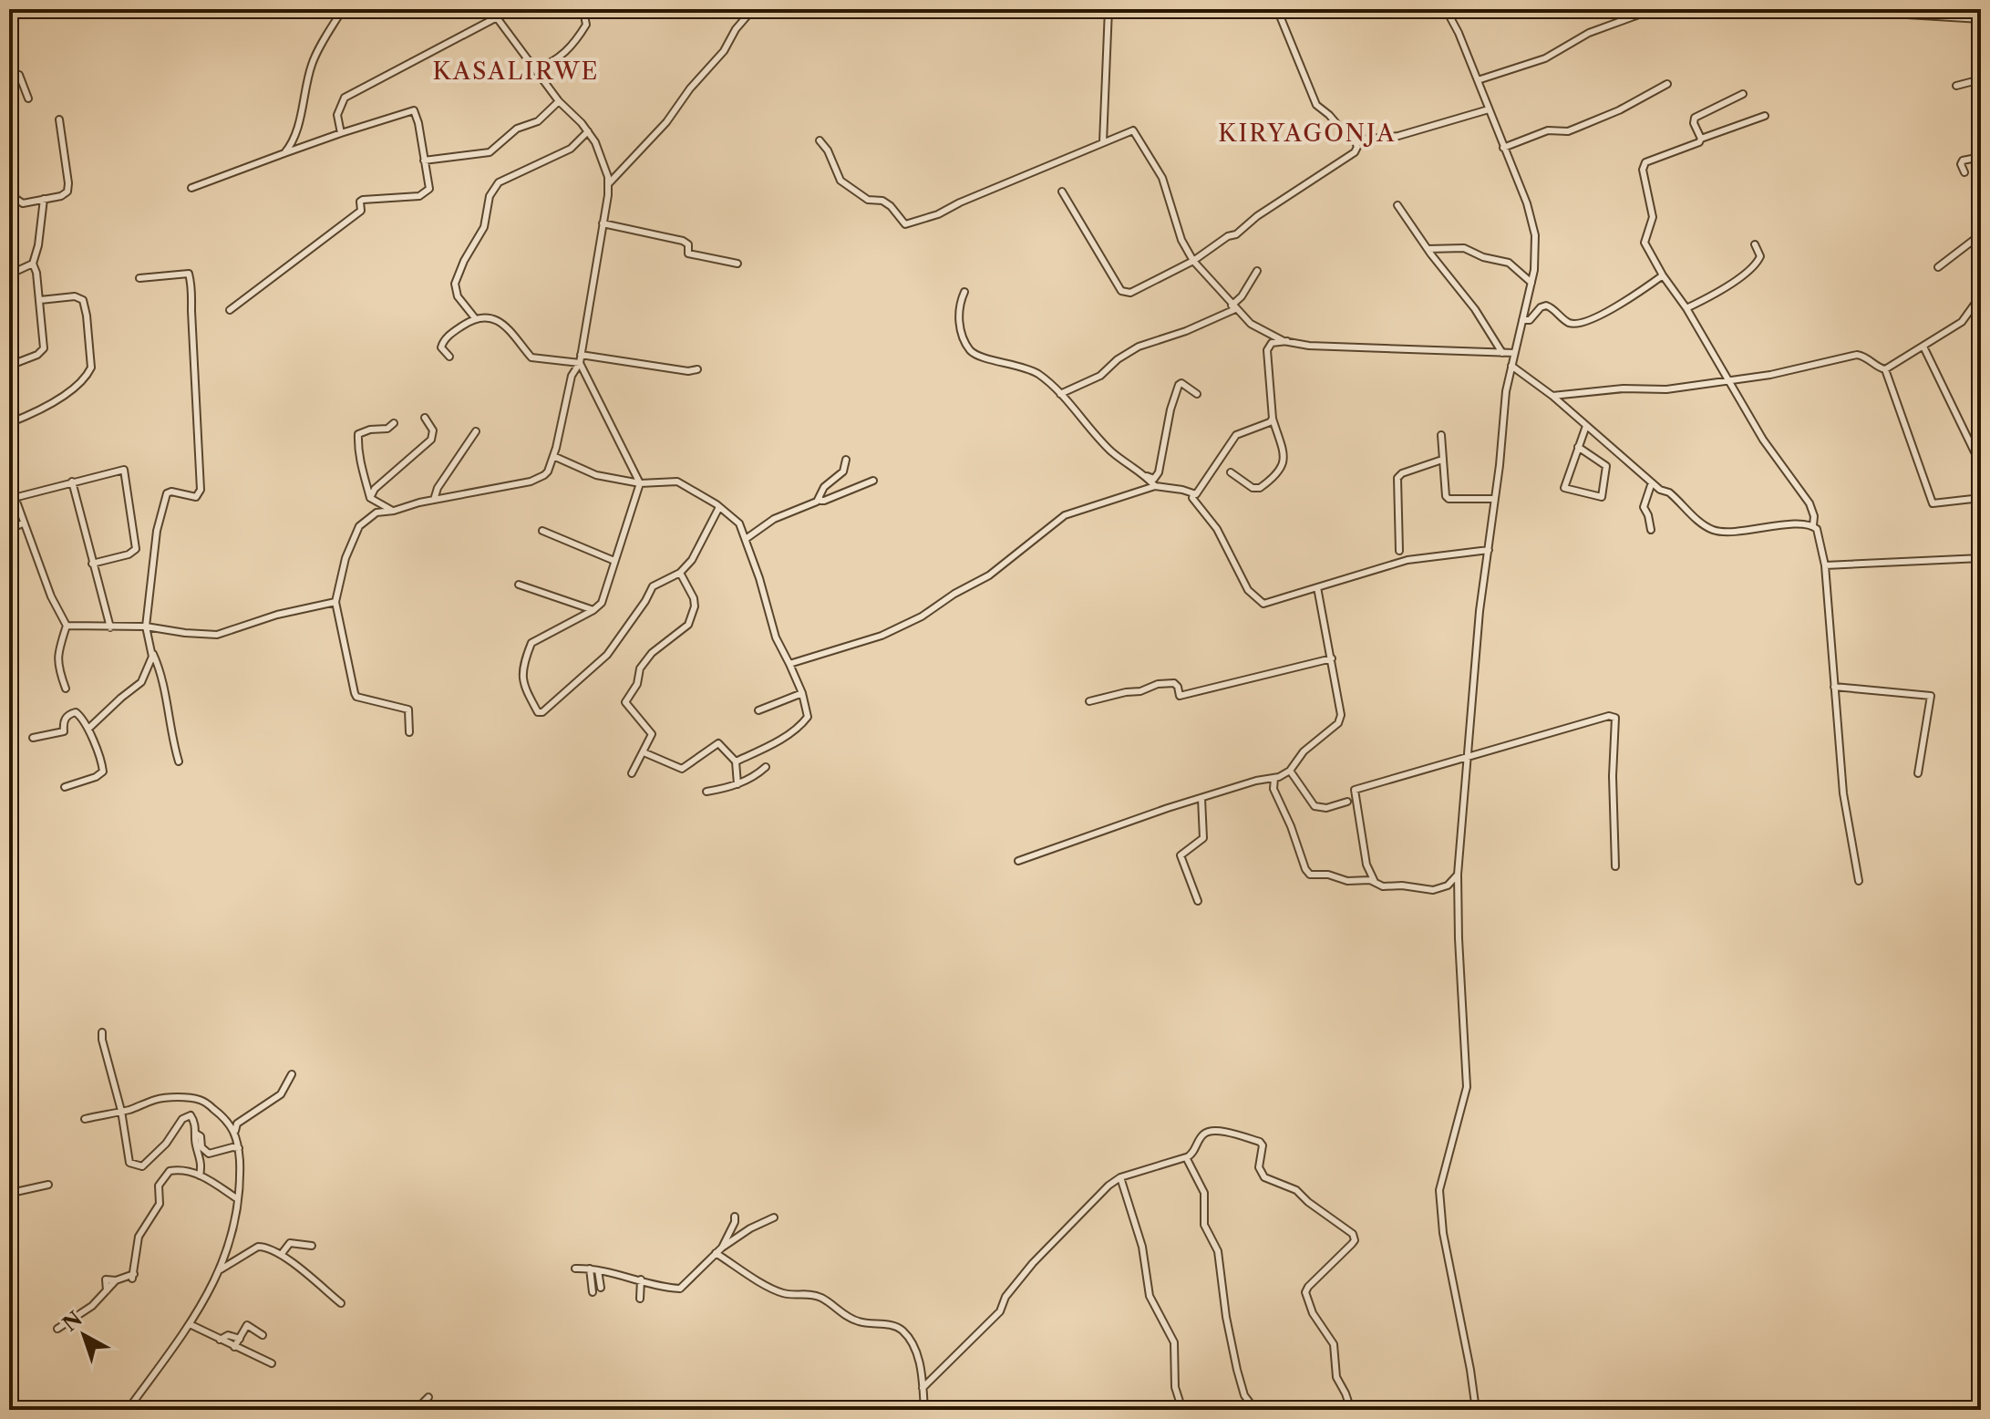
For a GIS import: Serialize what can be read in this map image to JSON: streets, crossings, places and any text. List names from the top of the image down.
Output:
{
  "districts": ["KASALIRWE", "KIRYAGONJA"],
  "north": "top left"
}
